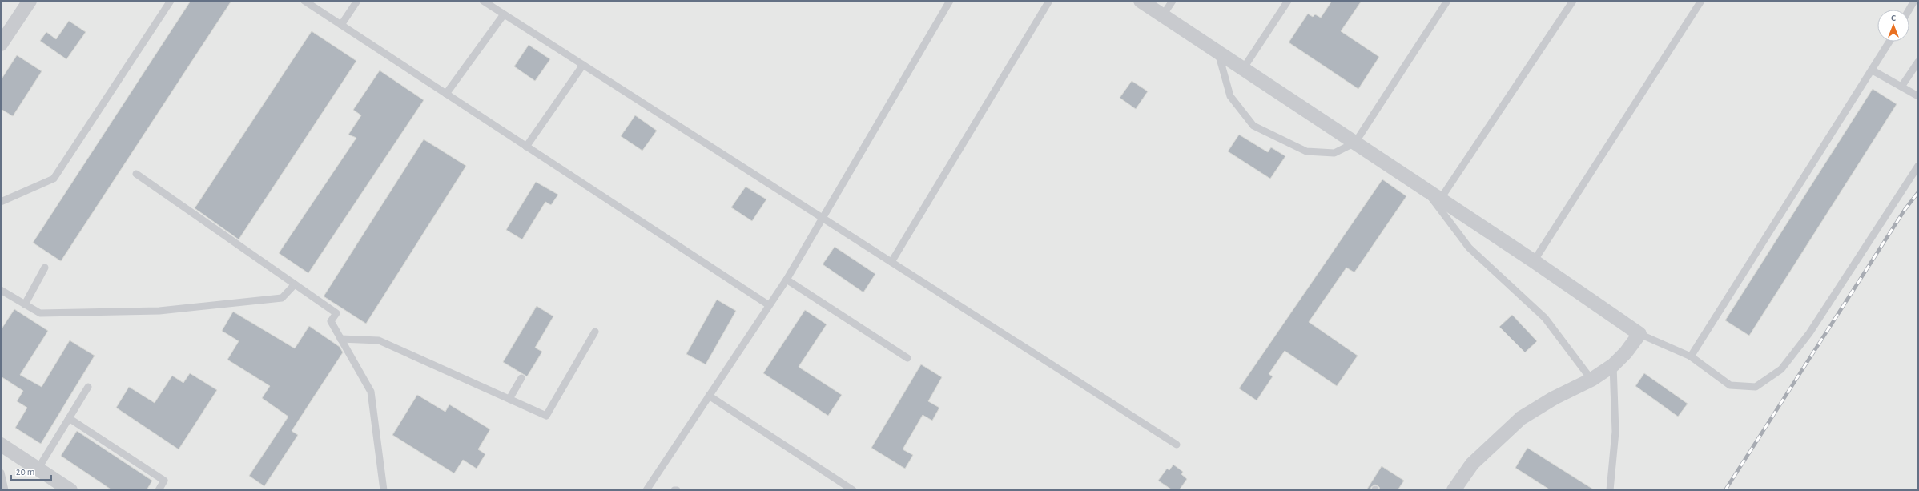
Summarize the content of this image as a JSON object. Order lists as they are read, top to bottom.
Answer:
{
  "scale_bar": "20 m",
  "north": "top"
}
